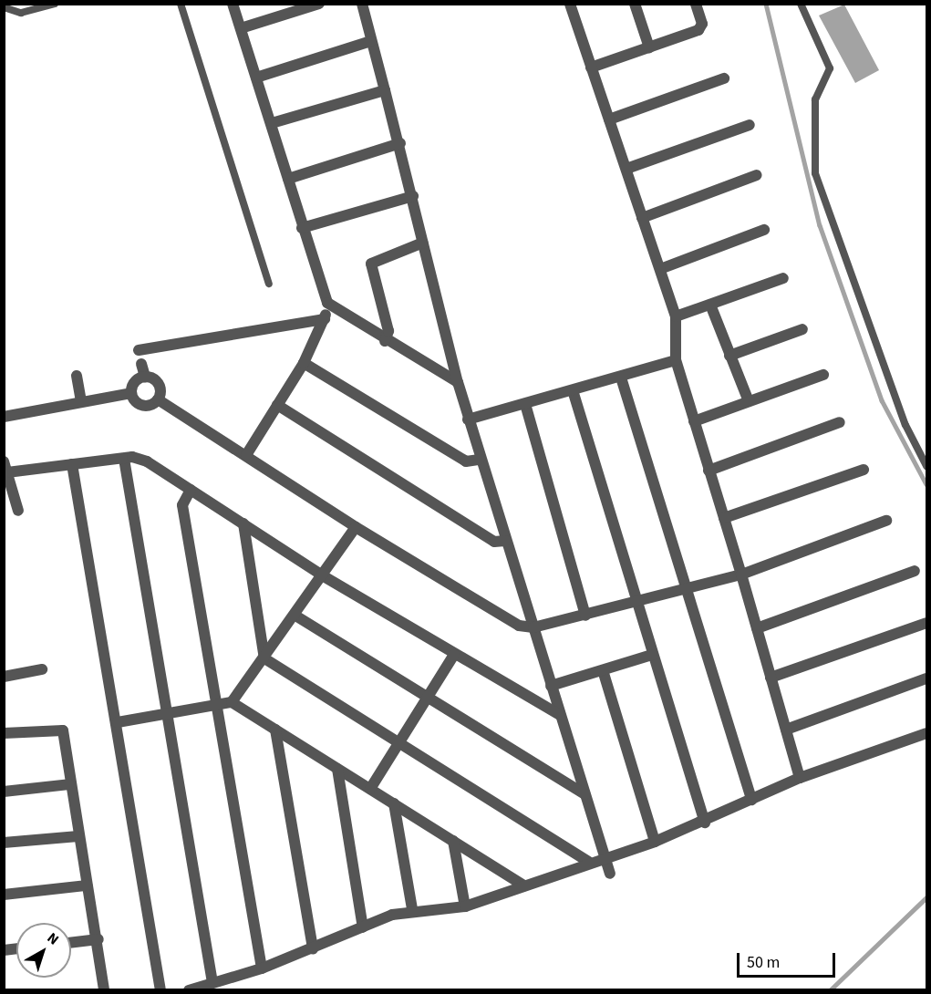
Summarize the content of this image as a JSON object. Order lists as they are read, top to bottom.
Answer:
{
  "scale_bar": "50 m",
  "north": "top right"
}
